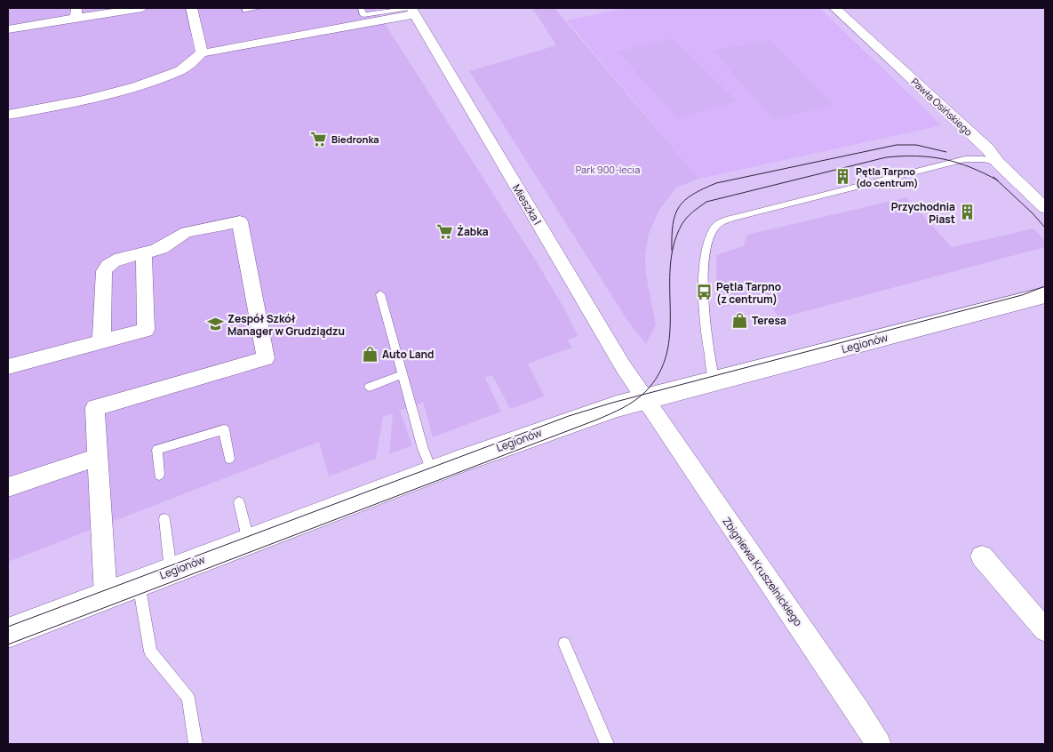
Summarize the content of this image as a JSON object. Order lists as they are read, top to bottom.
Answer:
{
  "streets": {
    "street": [
      "Pawła Osińskiego",
      "Mieszka I",
      "Legionów",
      "Zbigniewa Kruszelnickiego"
    ]
  },
  "crossings": [
    ["Mieszka I", "Legionów"],
    ["Mieszka I", "Zbigniewa Kruszelnickiego"],
    ["Legionów", "Zbigniewa Kruszelnickiego"]
  ],
  "parks": ["Park 900-lecia"],
  "places": {
    "supermarket": ["Biedronka", "Żabka"],
    "building": ["Pętla Tarpno (do centrum)", "Przychodnia Piast"],
    "bus stop": ["Pętla Tarpno (z centrum)"],
    "shop": ["Teresa", "Auto Land"],
    "school or university": ["Zespół Szkół Manager w Grudziądzu"]
  }
}
